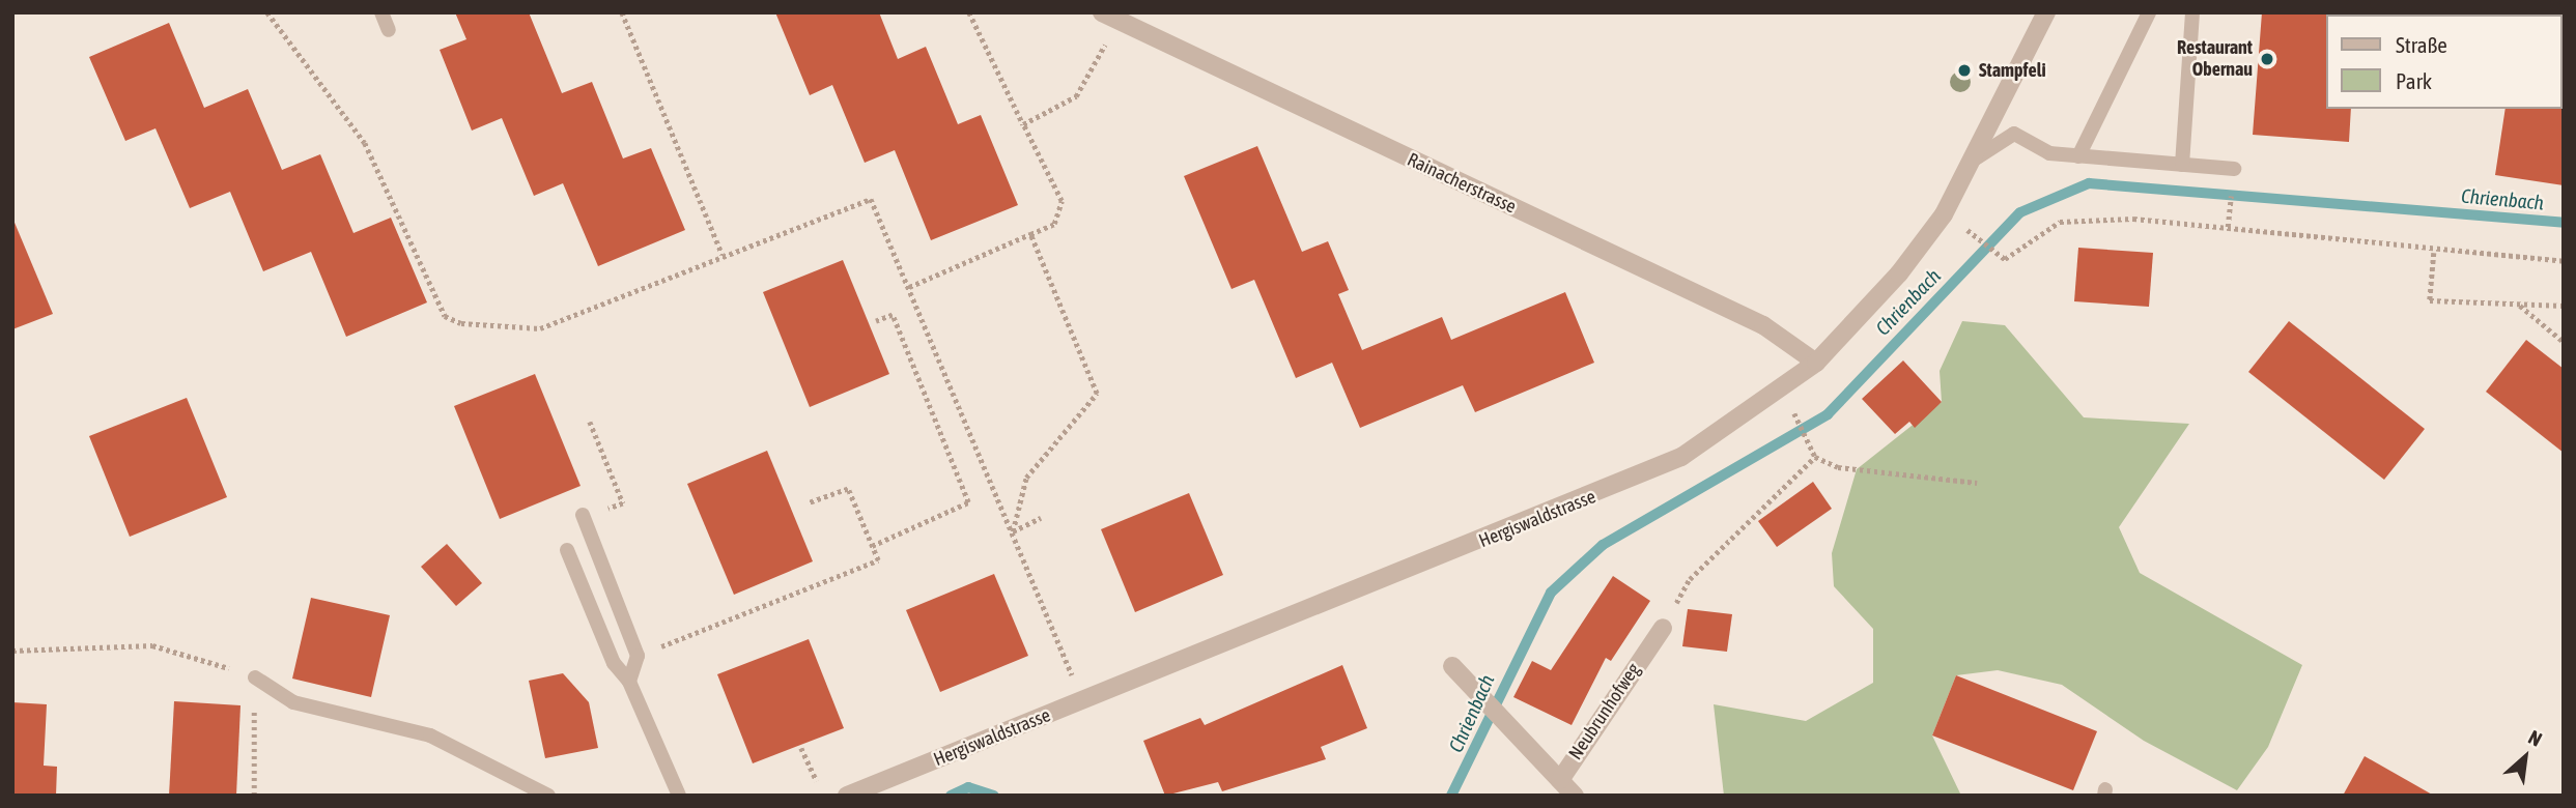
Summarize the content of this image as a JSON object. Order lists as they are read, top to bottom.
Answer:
{
  "streets": {
    "street": ["Rainacherstrasse", "Hergiswaldstrasse", "Neubrunhofweg"]
  },
  "crossings": [
    ["Rainacherstrasse", "Hergiswaldstrasse"]
  ],
  "water": ["Chrienbach"],
  "places": ["Restaurant Obernau", "Stampfeli"],
  "legend": ["Straße", "Park"],
  "north": "top right"
}
